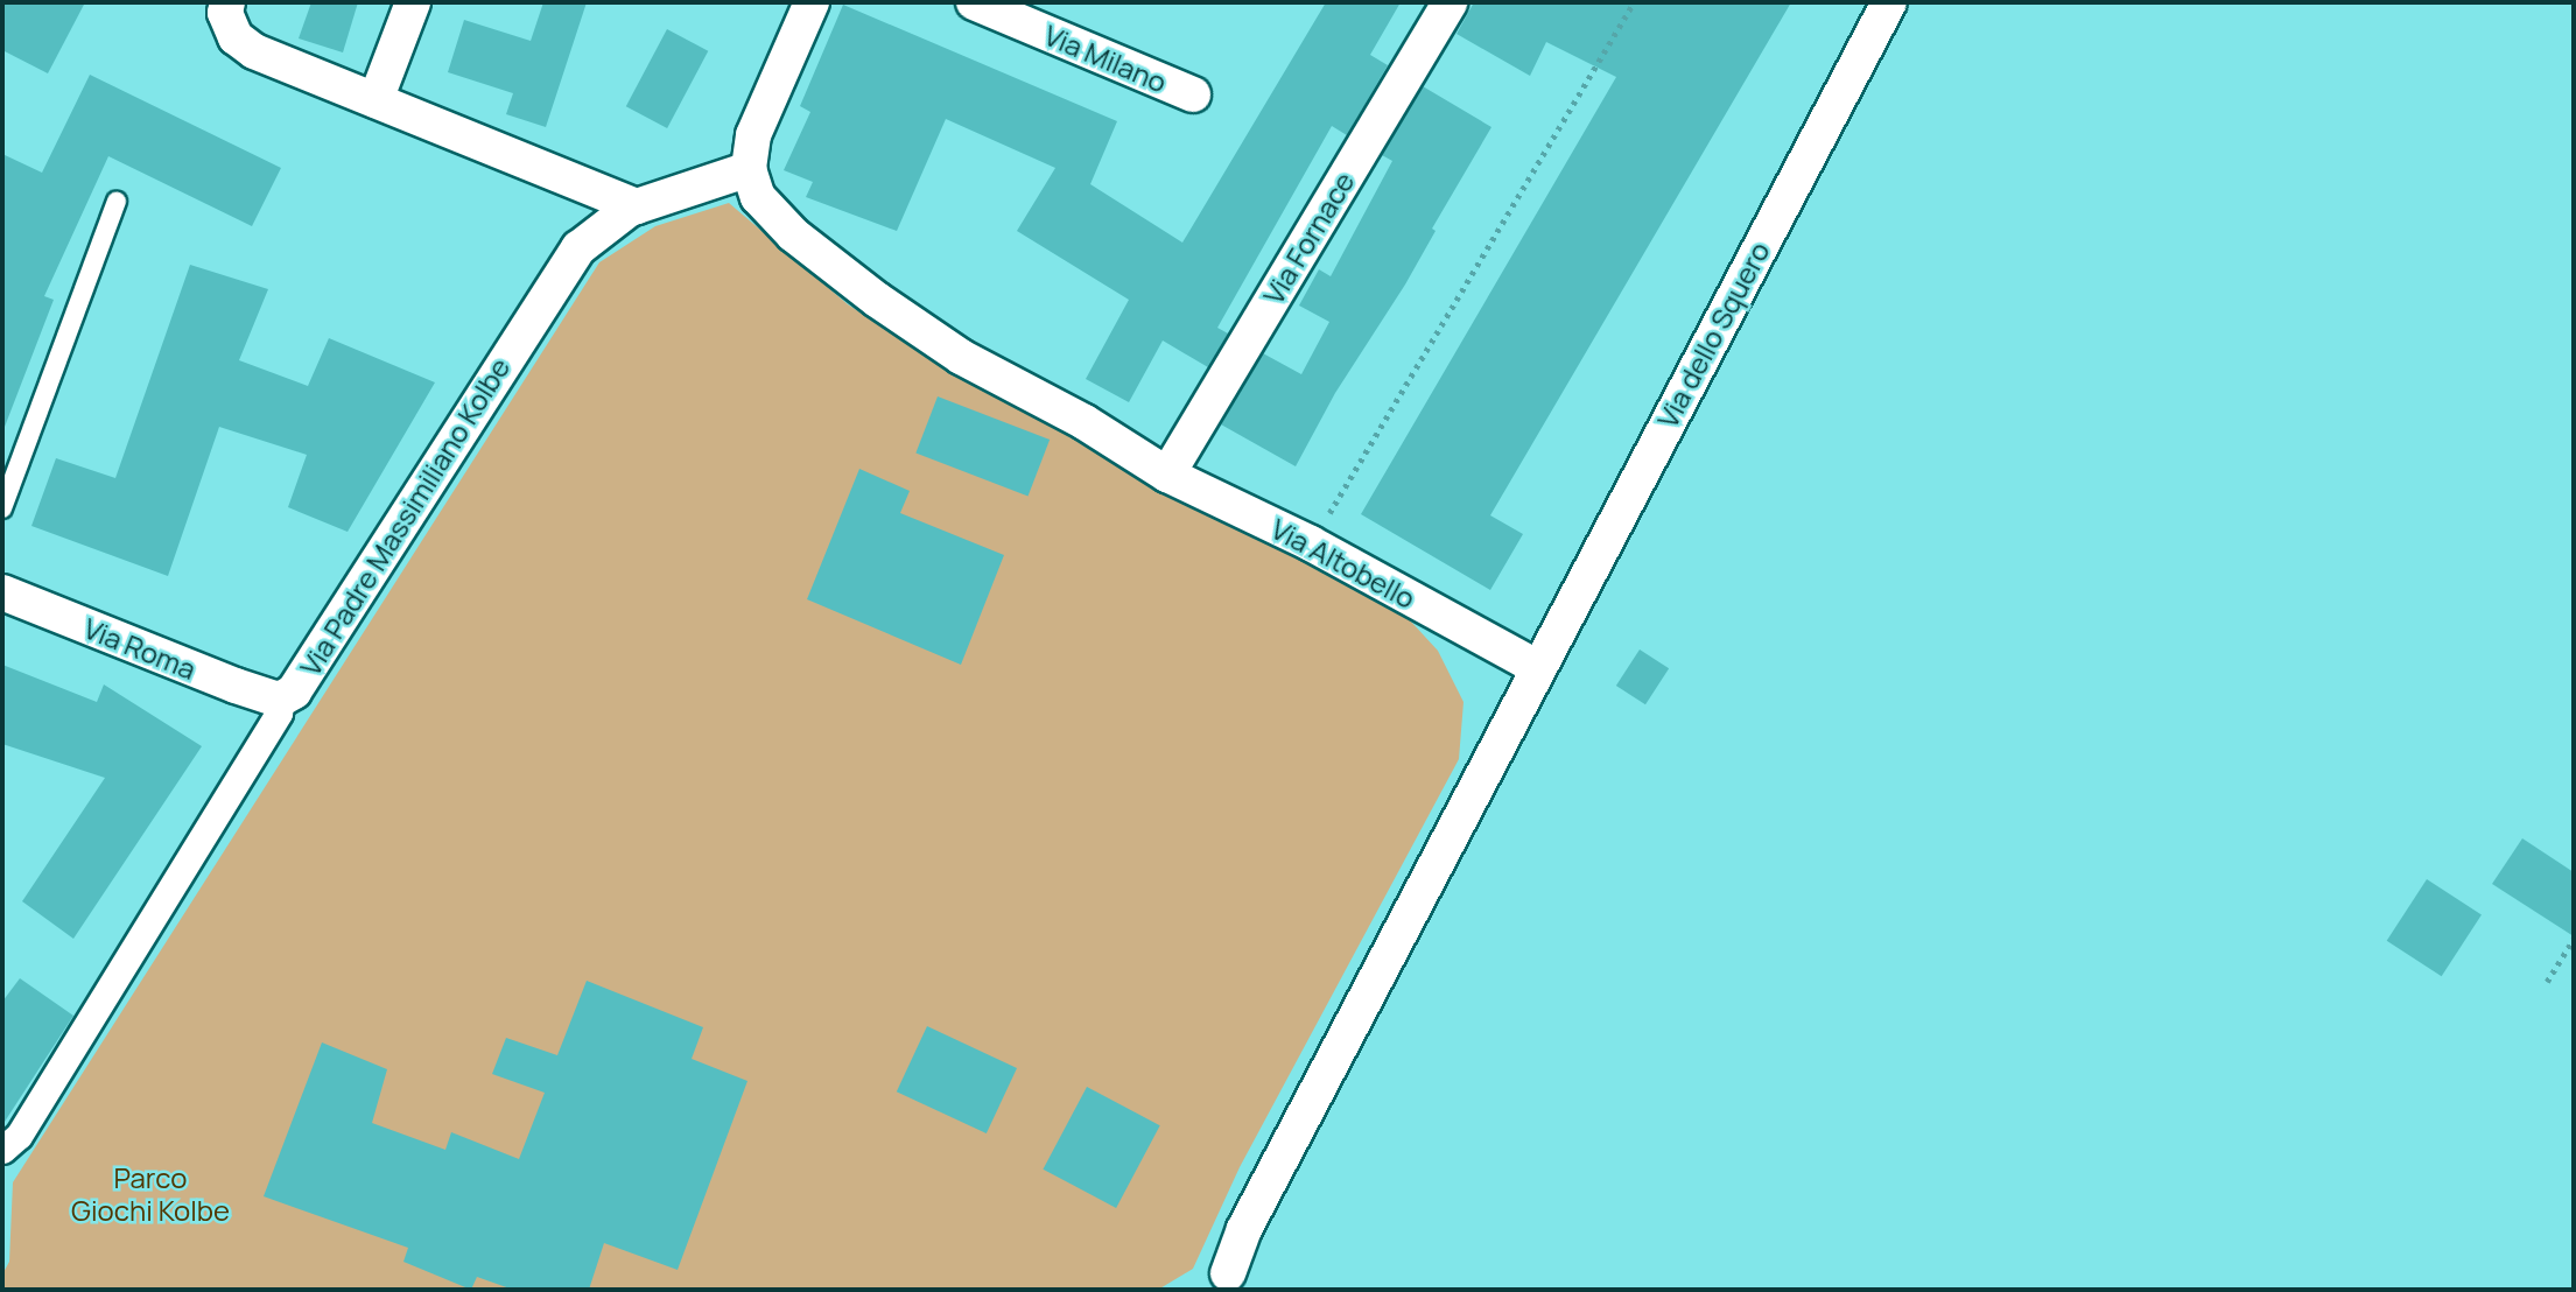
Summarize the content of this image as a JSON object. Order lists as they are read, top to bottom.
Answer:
{
  "streets": {
    "street": [
      "Via Milano",
      "Via Fornace",
      "Via dello Squero",
      "Via Padre Massimiliano Kolbe",
      "Via Altobello",
      "Via Roma"
    ]
  },
  "crossings": [
    ["Via Fornace", "Via Altobello"],
    ["Via dello Squero", "Via Altobello"],
    ["Via Padre Massimiliano Kolbe", "Via Altobello"],
    ["Via Padre Massimiliano Kolbe", "Via Roma"]
  ],
  "parks": ["Parco Giochi Kolbe"]
}
